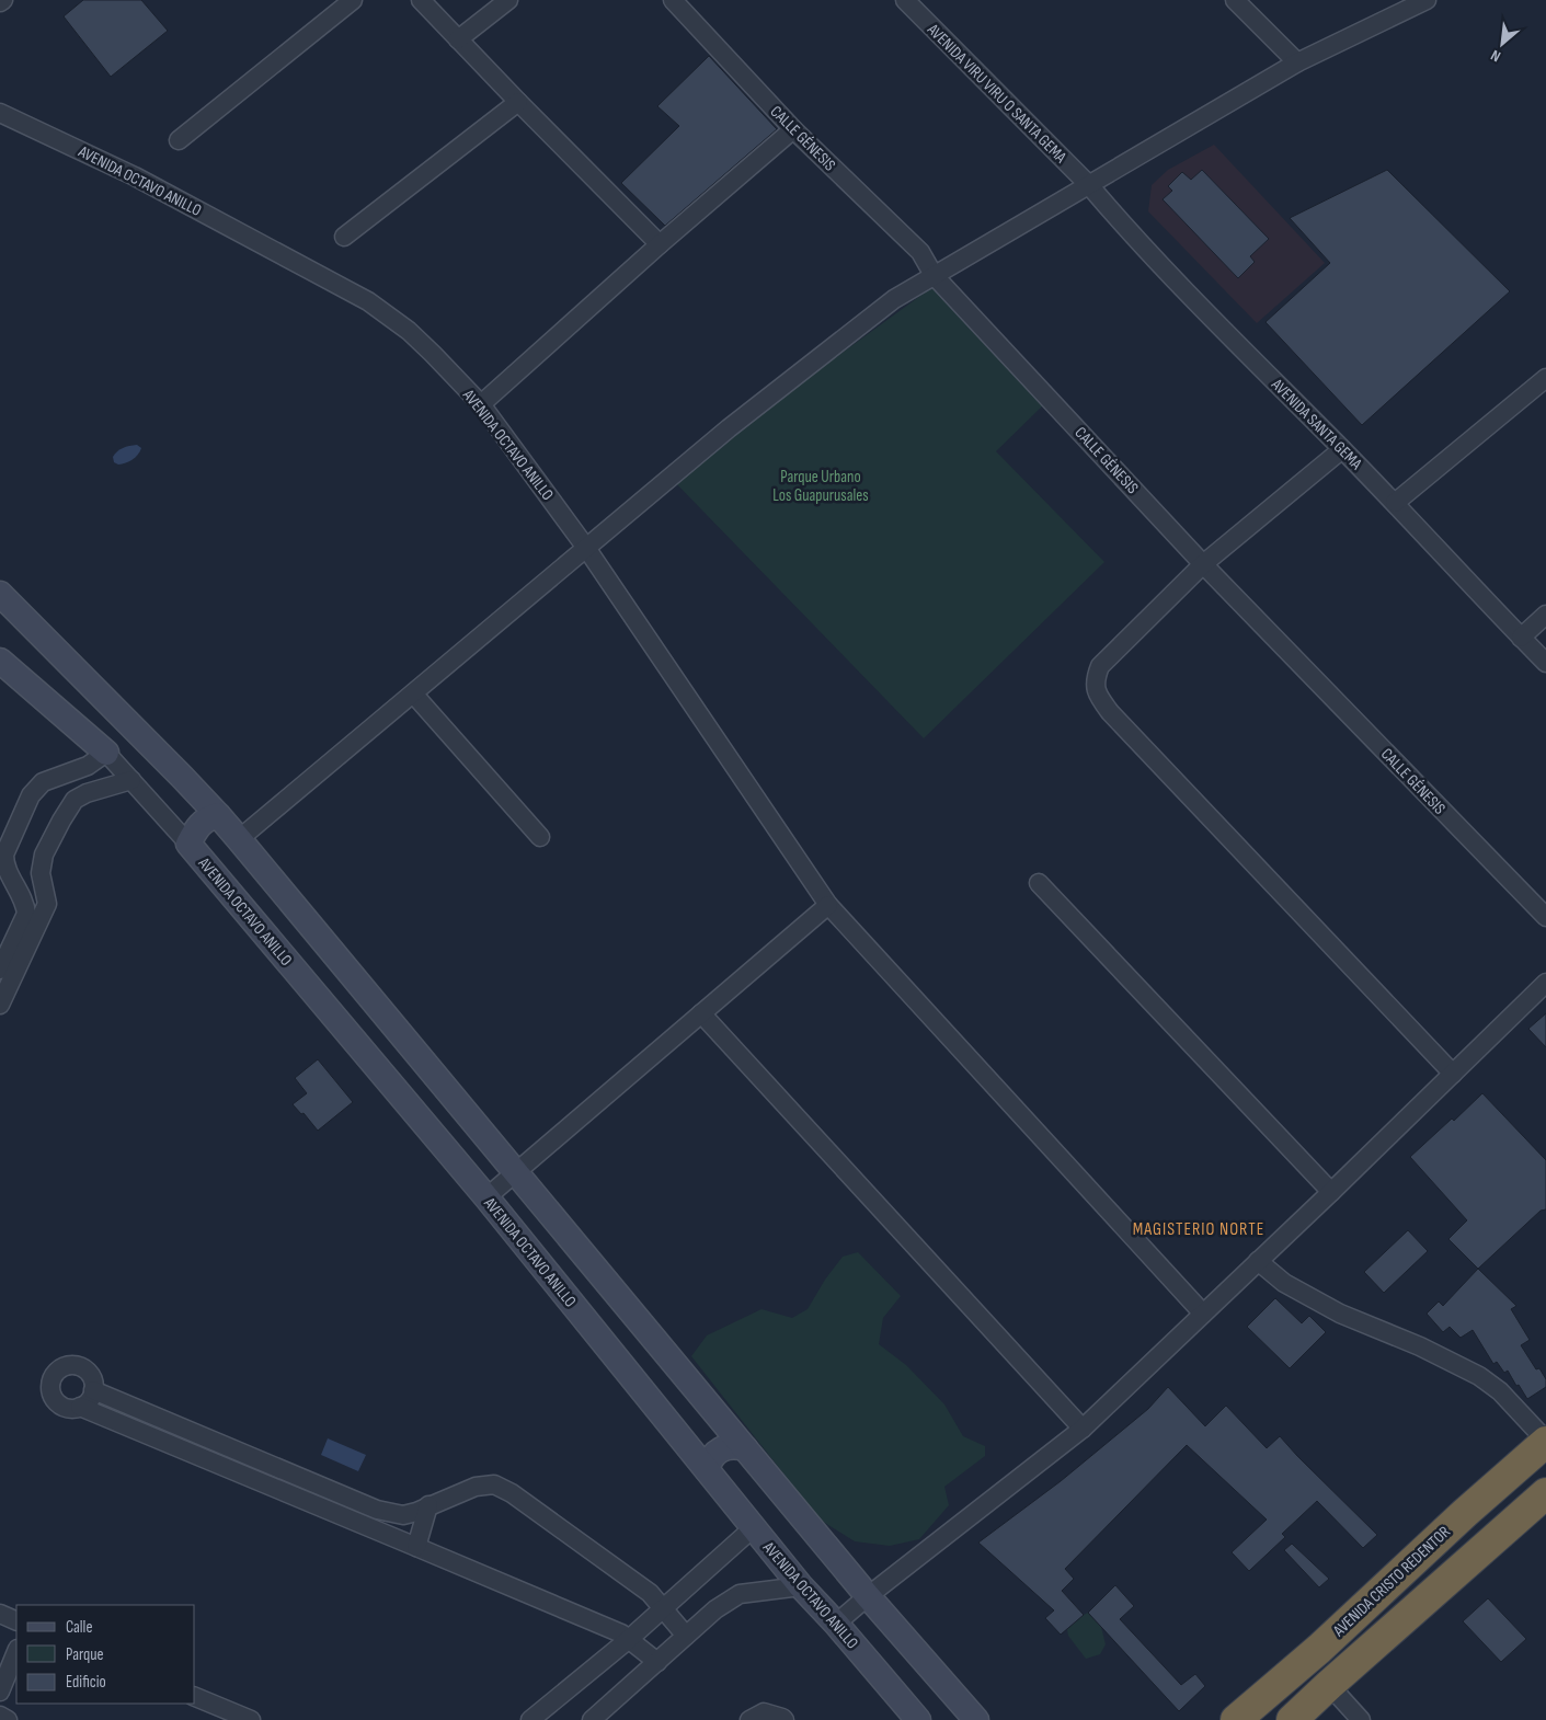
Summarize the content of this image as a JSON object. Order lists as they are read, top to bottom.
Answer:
{
  "streets": {
    "highway": ["AVENIDA CRISTO REDENTOR"],
    "street": [
      "AVENIDA VIRU VIRU O SANTA GEMA",
      "CALLE GÉNESIS",
      "AVENIDA OCTAVO ANILLO",
      "AVENIDA SANTA GEMA"
    ]
  },
  "crossings": [
    ["AVENIDA VIRU VIRU O SANTA GEMA", "AVENIDA SANTA GEMA"]
  ],
  "districts": ["MAGISTERIO NORTE"],
  "parks": ["Parque Urbano Los Guapurusales"],
  "legend": ["Calle", "Parque", "Edificio"],
  "north": "bottom left"
}
